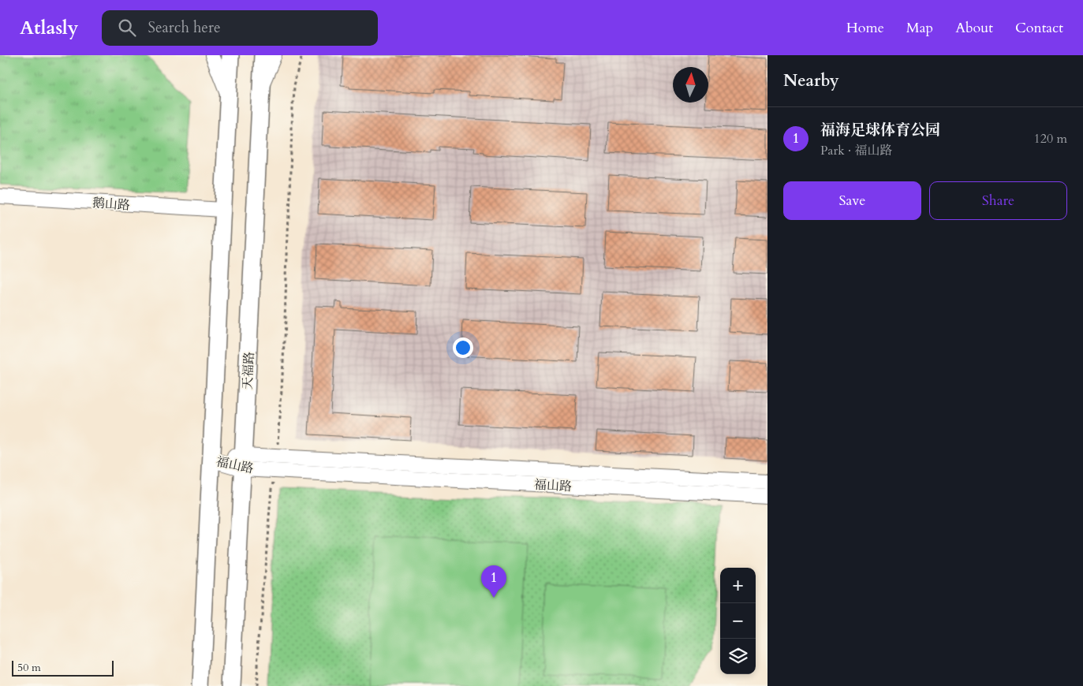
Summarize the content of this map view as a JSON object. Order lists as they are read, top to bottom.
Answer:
{
  "streets": {
    "main road": ["天福路"],
    "street": ["鹅山路", "福山路"]
  },
  "crossings": [
    ["天福路", "福山路"]
  ],
  "scale_bar": "50 m",
  "north": "top",
  "page": {
    "header": "Atlasly",
    "search": "Search here",
    "nav": [
      "Home",
      "Map",
      "About",
      "Contact"
    ],
    "heading": "Nearby",
    "list": [
      {
        "mark": "1",
        "name": "福海足球体育公园",
        "note": "Park · 福山路",
        "value": "120 m"
      }
    ],
    "buttons": ["Save", "Share"],
    "pins": "1",
    "map_buttons": ["+", "−"],
    "scale": "50 m"
  }
}
